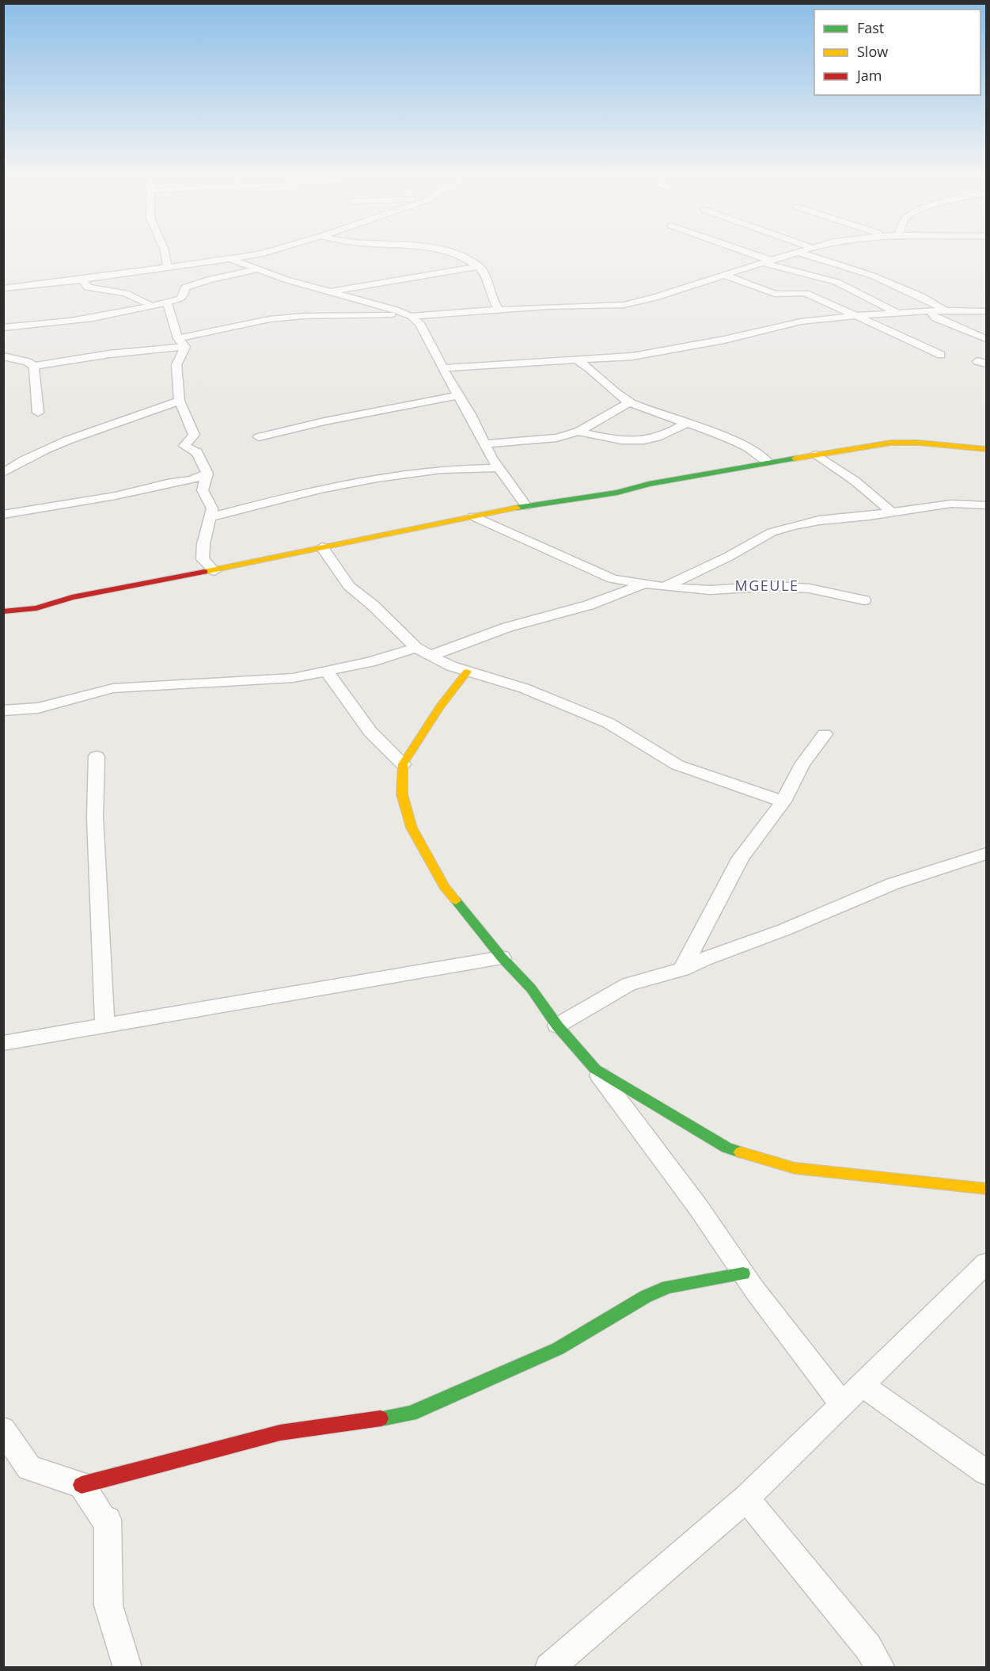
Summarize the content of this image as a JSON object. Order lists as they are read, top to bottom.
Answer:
{
  "districts": ["MGEULE"],
  "legend": ["Fast", "Slow", "Jam"]
}
